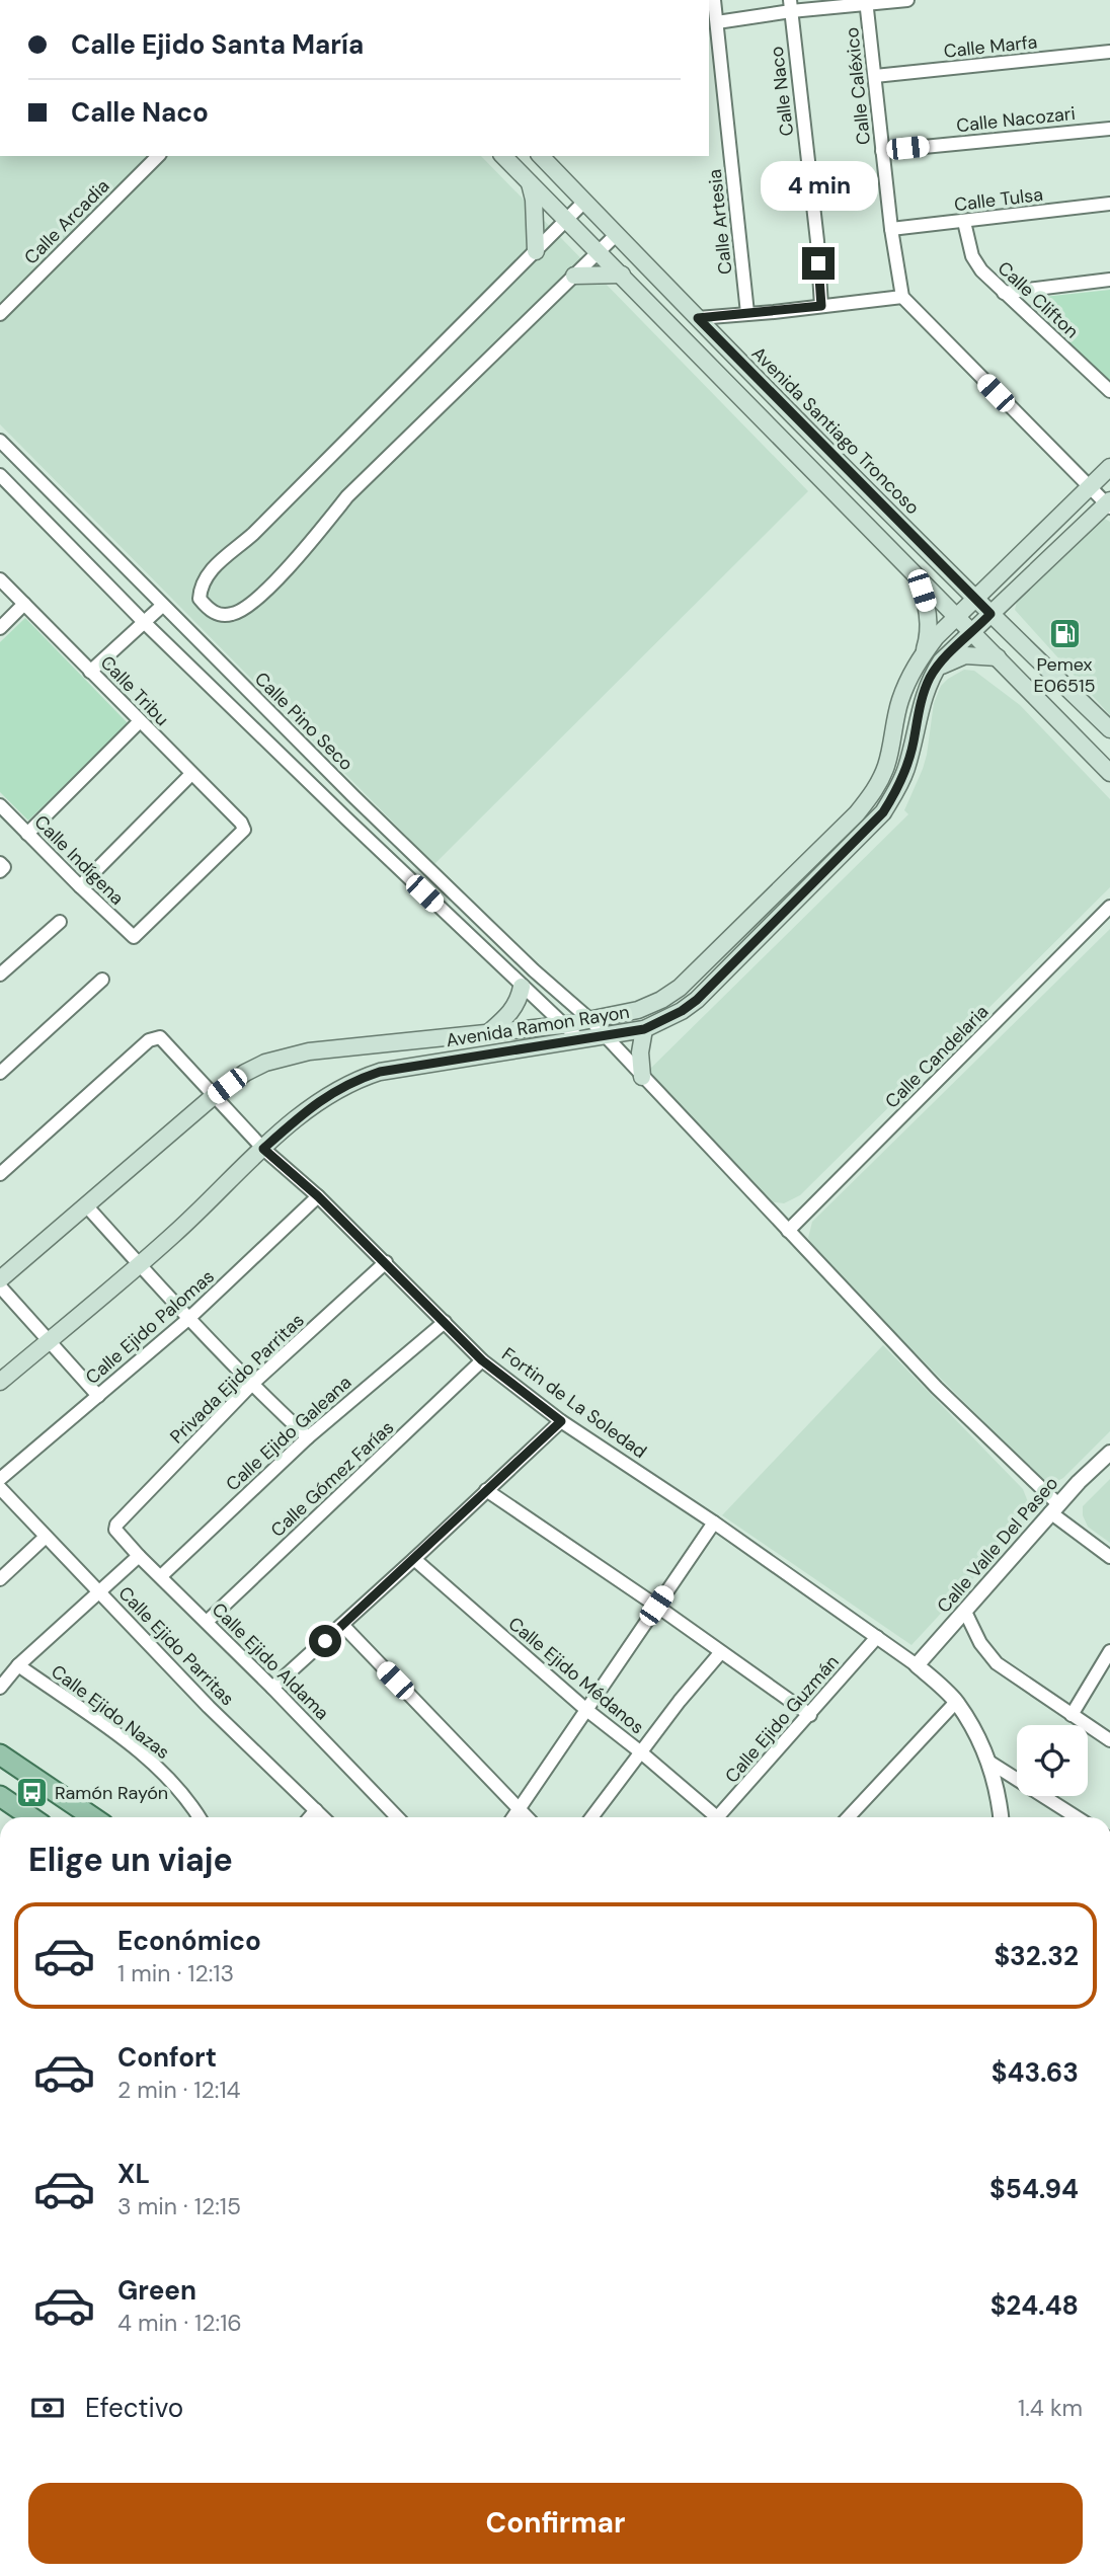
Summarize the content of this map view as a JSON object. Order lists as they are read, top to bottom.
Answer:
{
  "streets": {
    "main road": ["Avenida Santiago Troncoso", "Avenida Ramon Rayon"],
    "street": [
      "Calle Marfa",
      "Calle Caléxico",
      "Calle Naco",
      "Calle Nacozari",
      "Calle Tulsa",
      "Calle Arcadia",
      "Calle Artesia",
      "Calle Clifton",
      "Calle Tribu",
      "Calle Pino Seco",
      "Calle Indígena",
      "Calle Candelaria",
      "Calle Ejido Palomas",
      "Privada Ejido Parritas",
      "Fortin de La Soledad",
      "Calle Ejido Galeana",
      "Calle Gómez Farías",
      "Calle Valle Del Paseo",
      "Calle Ejido Parritas",
      "Calle Ejido Aldama",
      "Calle Ejido Médanos",
      "Calle Ejido Nazas",
      "Calle Ejido Guzmán"
    ]
  },
  "crossings": [
    ["Calle Marfa", "Calle Caléxico"],
    ["Calle Caléxico", "Calle Nacozari"],
    ["Calle Caléxico", "Calle Tulsa"],
    ["Calle Tulsa", "Calle Clifton"],
    ["Avenida Santiago Troncoso", "Avenida Ramon Rayon"],
    ["Calle Tribu", "Calle Indígena"],
    ["Calle Pino Seco", "Avenida Ramon Rayon"],
    ["Calle Pino Seco", "Calle Candelaria"],
    ["Calle Pino Seco", "Calle Valle Del Paseo"],
    ["Avenida Ramon Rayon", "Fortin de La Soledad"],
    ["Calle Ejido Palomas", "Fortin de La Soledad"],
    ["Privada Ejido Parritas", "Fortin de La Soledad"],
    ["Privada Ejido Parritas", "Calle Ejido Aldama"],
    ["Fortin de La Soledad", "Calle Ejido Galeana"],
    ["Fortin de La Soledad", "Calle Gómez Farías"],
    ["Fortin de La Soledad", "Calle Valle Del Paseo"],
    ["Fortin de La Soledad", "Calle Ejido Guzmán"],
    ["Calle Ejido Galeana", "Calle Ejido Aldama"],
    ["Calle Gómez Farías", "Calle Ejido Aldama"]
  ],
  "places": {
    "fuel station": ["Pemex E06515"],
    "bus stop": ["Ramón Rayón"]
  },
  "page": {
    "banner": ["Calle Ejido Santa María", "Calle Naco"],
    "bubble": "4 min",
    "heading": "Elige un viaje",
    "list": [
      {
        "name": "Económico",
        "note": "1 min · 12:13",
        "value": "$32.32"
      },
      {
        "name": "Confort",
        "note": "2 min · 12:14",
        "value": "$43.63"
      },
      {
        "name": "XL",
        "note": "3 min · 12:15",
        "value": "$54.94"
      },
      {
        "name": "Green",
        "note": "4 min · 12:16",
        "value": "$24.48"
      }
    ],
    "pay": ["Efectivo", "1.4 km"],
    "buttons": "Confirmar"
  }
}
